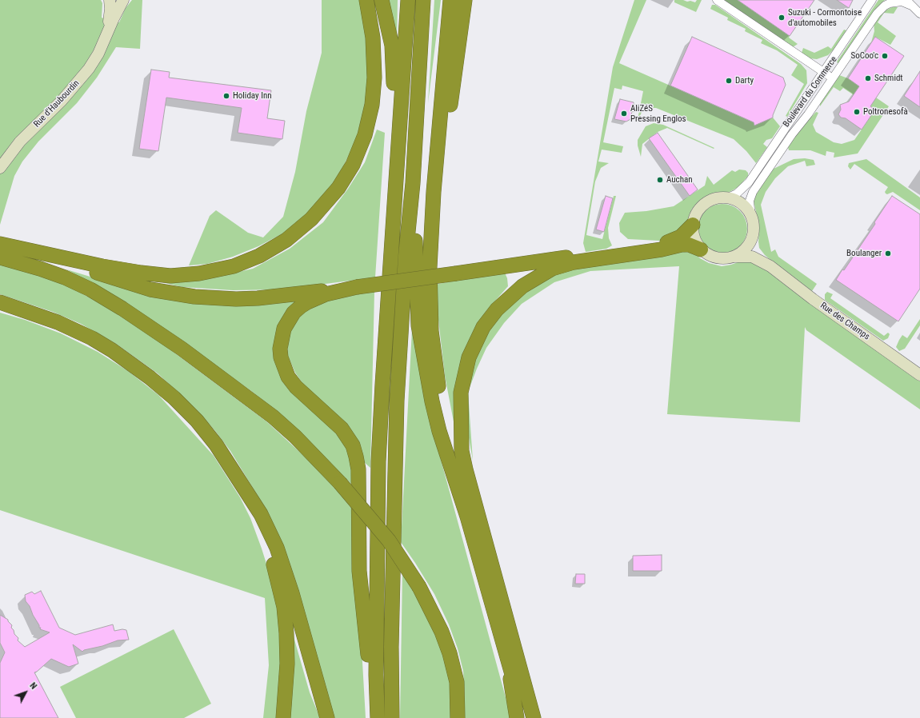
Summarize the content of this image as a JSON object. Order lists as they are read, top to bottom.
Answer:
{
  "streets": {
    "street": ["Boulevard du Commerce", "Rue d'Haubourdin", "Rue des Champs"]
  },
  "crossings": [
    ["Boulevard du Commerce", "Rue des Champs"]
  ],
  "places": [
    "Suzuki - Cormontoise d'automobiles",
    "SoCoo'c",
    "Schmidt",
    "Darty",
    "Holiday Inn",
    "Poltronesofà",
    "AliZéS Pressing Englos",
    "Auchan",
    "Boulanger"
  ],
  "north": "top right"
}
